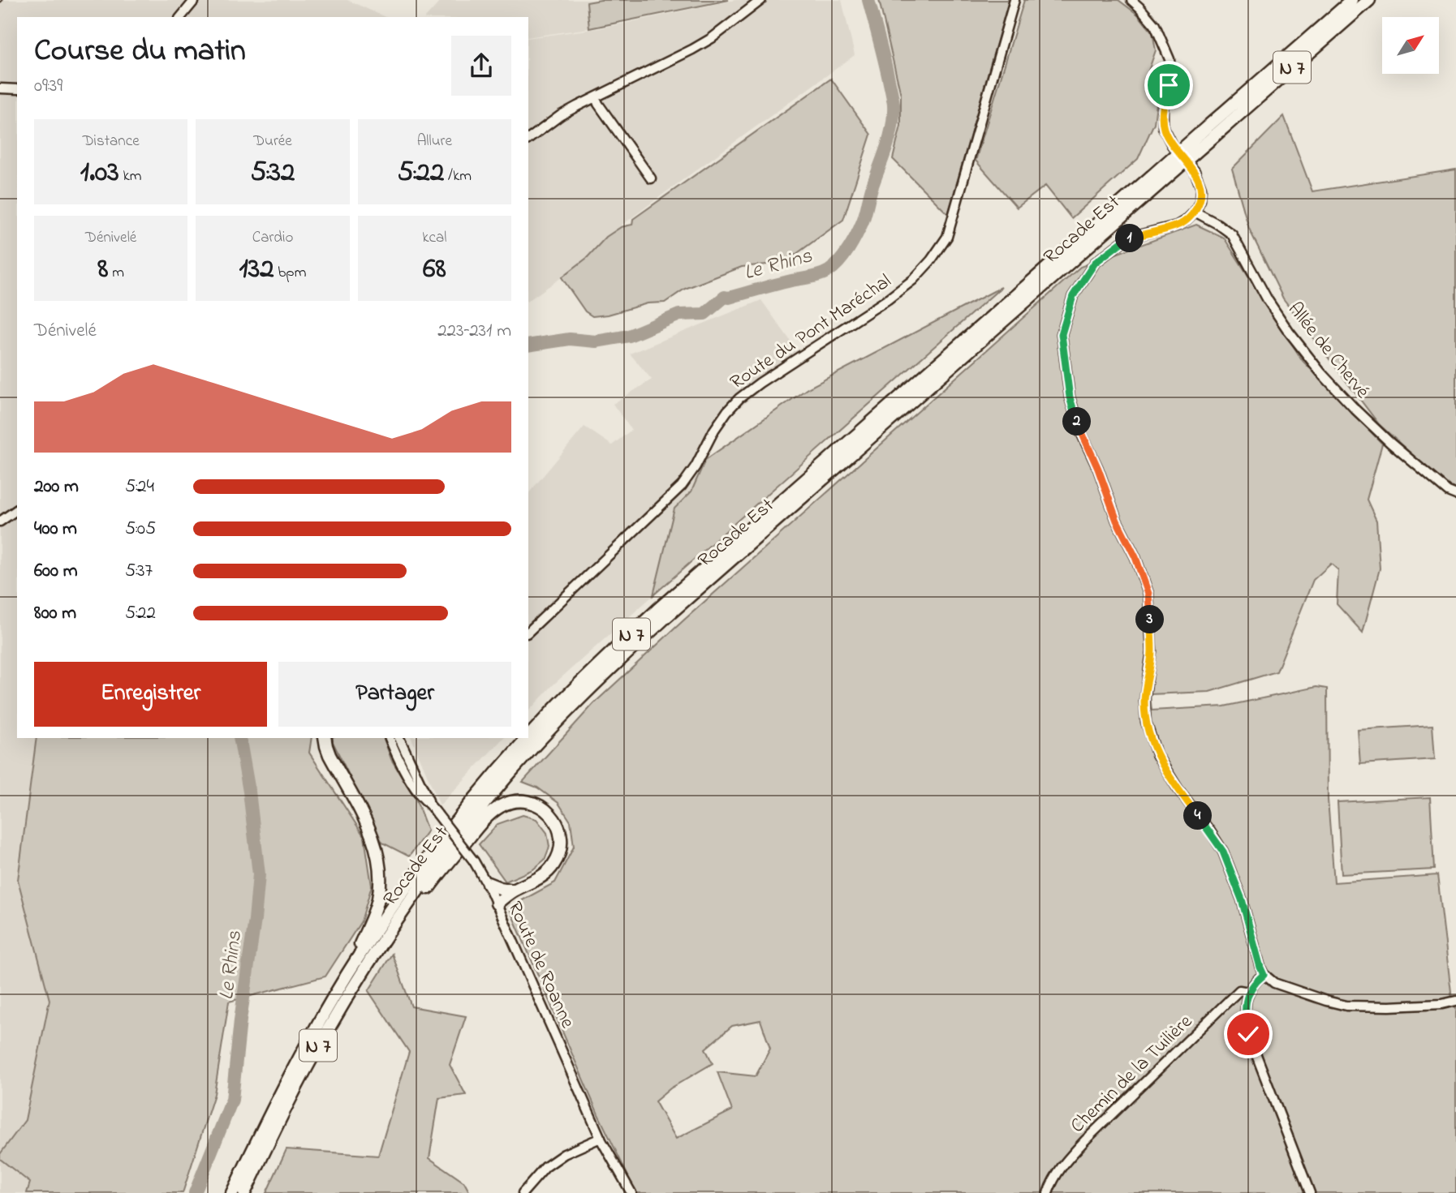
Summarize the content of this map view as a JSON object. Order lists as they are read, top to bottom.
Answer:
{
  "streets": {
    "highway": ["N 7", "Rocade Est"],
    "street": [
      "Route du Pont Maréchal",
      "Allée de Chervé",
      "Route de Roanne",
      "Chemin de la Tuilière"
    ]
  },
  "water": ["Le Rhins"],
  "north": "top right",
  "page": {
    "heading": ["Course du matin", "09:39"],
    "stats": [
      ["Distance", "1.03 km"],
      ["Durée", "5:32"],
      ["Allure", "5:22 /km"],
      ["Dénivelé", "8 m"],
      ["Cardio", "132 bpm"],
      ["kcal", "68"]
    ],
    "pins": [
      "1",
      "2",
      "3",
      "4"
    ],
    "chart": ["Dénivelé", "223–231 m"],
    "list": [
      {
        "name": "200 m",
        "note": "5:24"
      },
      {
        "name": "400 m",
        "note": "5:05"
      },
      {
        "name": "600 m",
        "note": "5:37"
      },
      {
        "name": "800 m",
        "note": "5:22"
      }
    ],
    "buttons": ["Enregistrer", "Partager"]
  }
}
